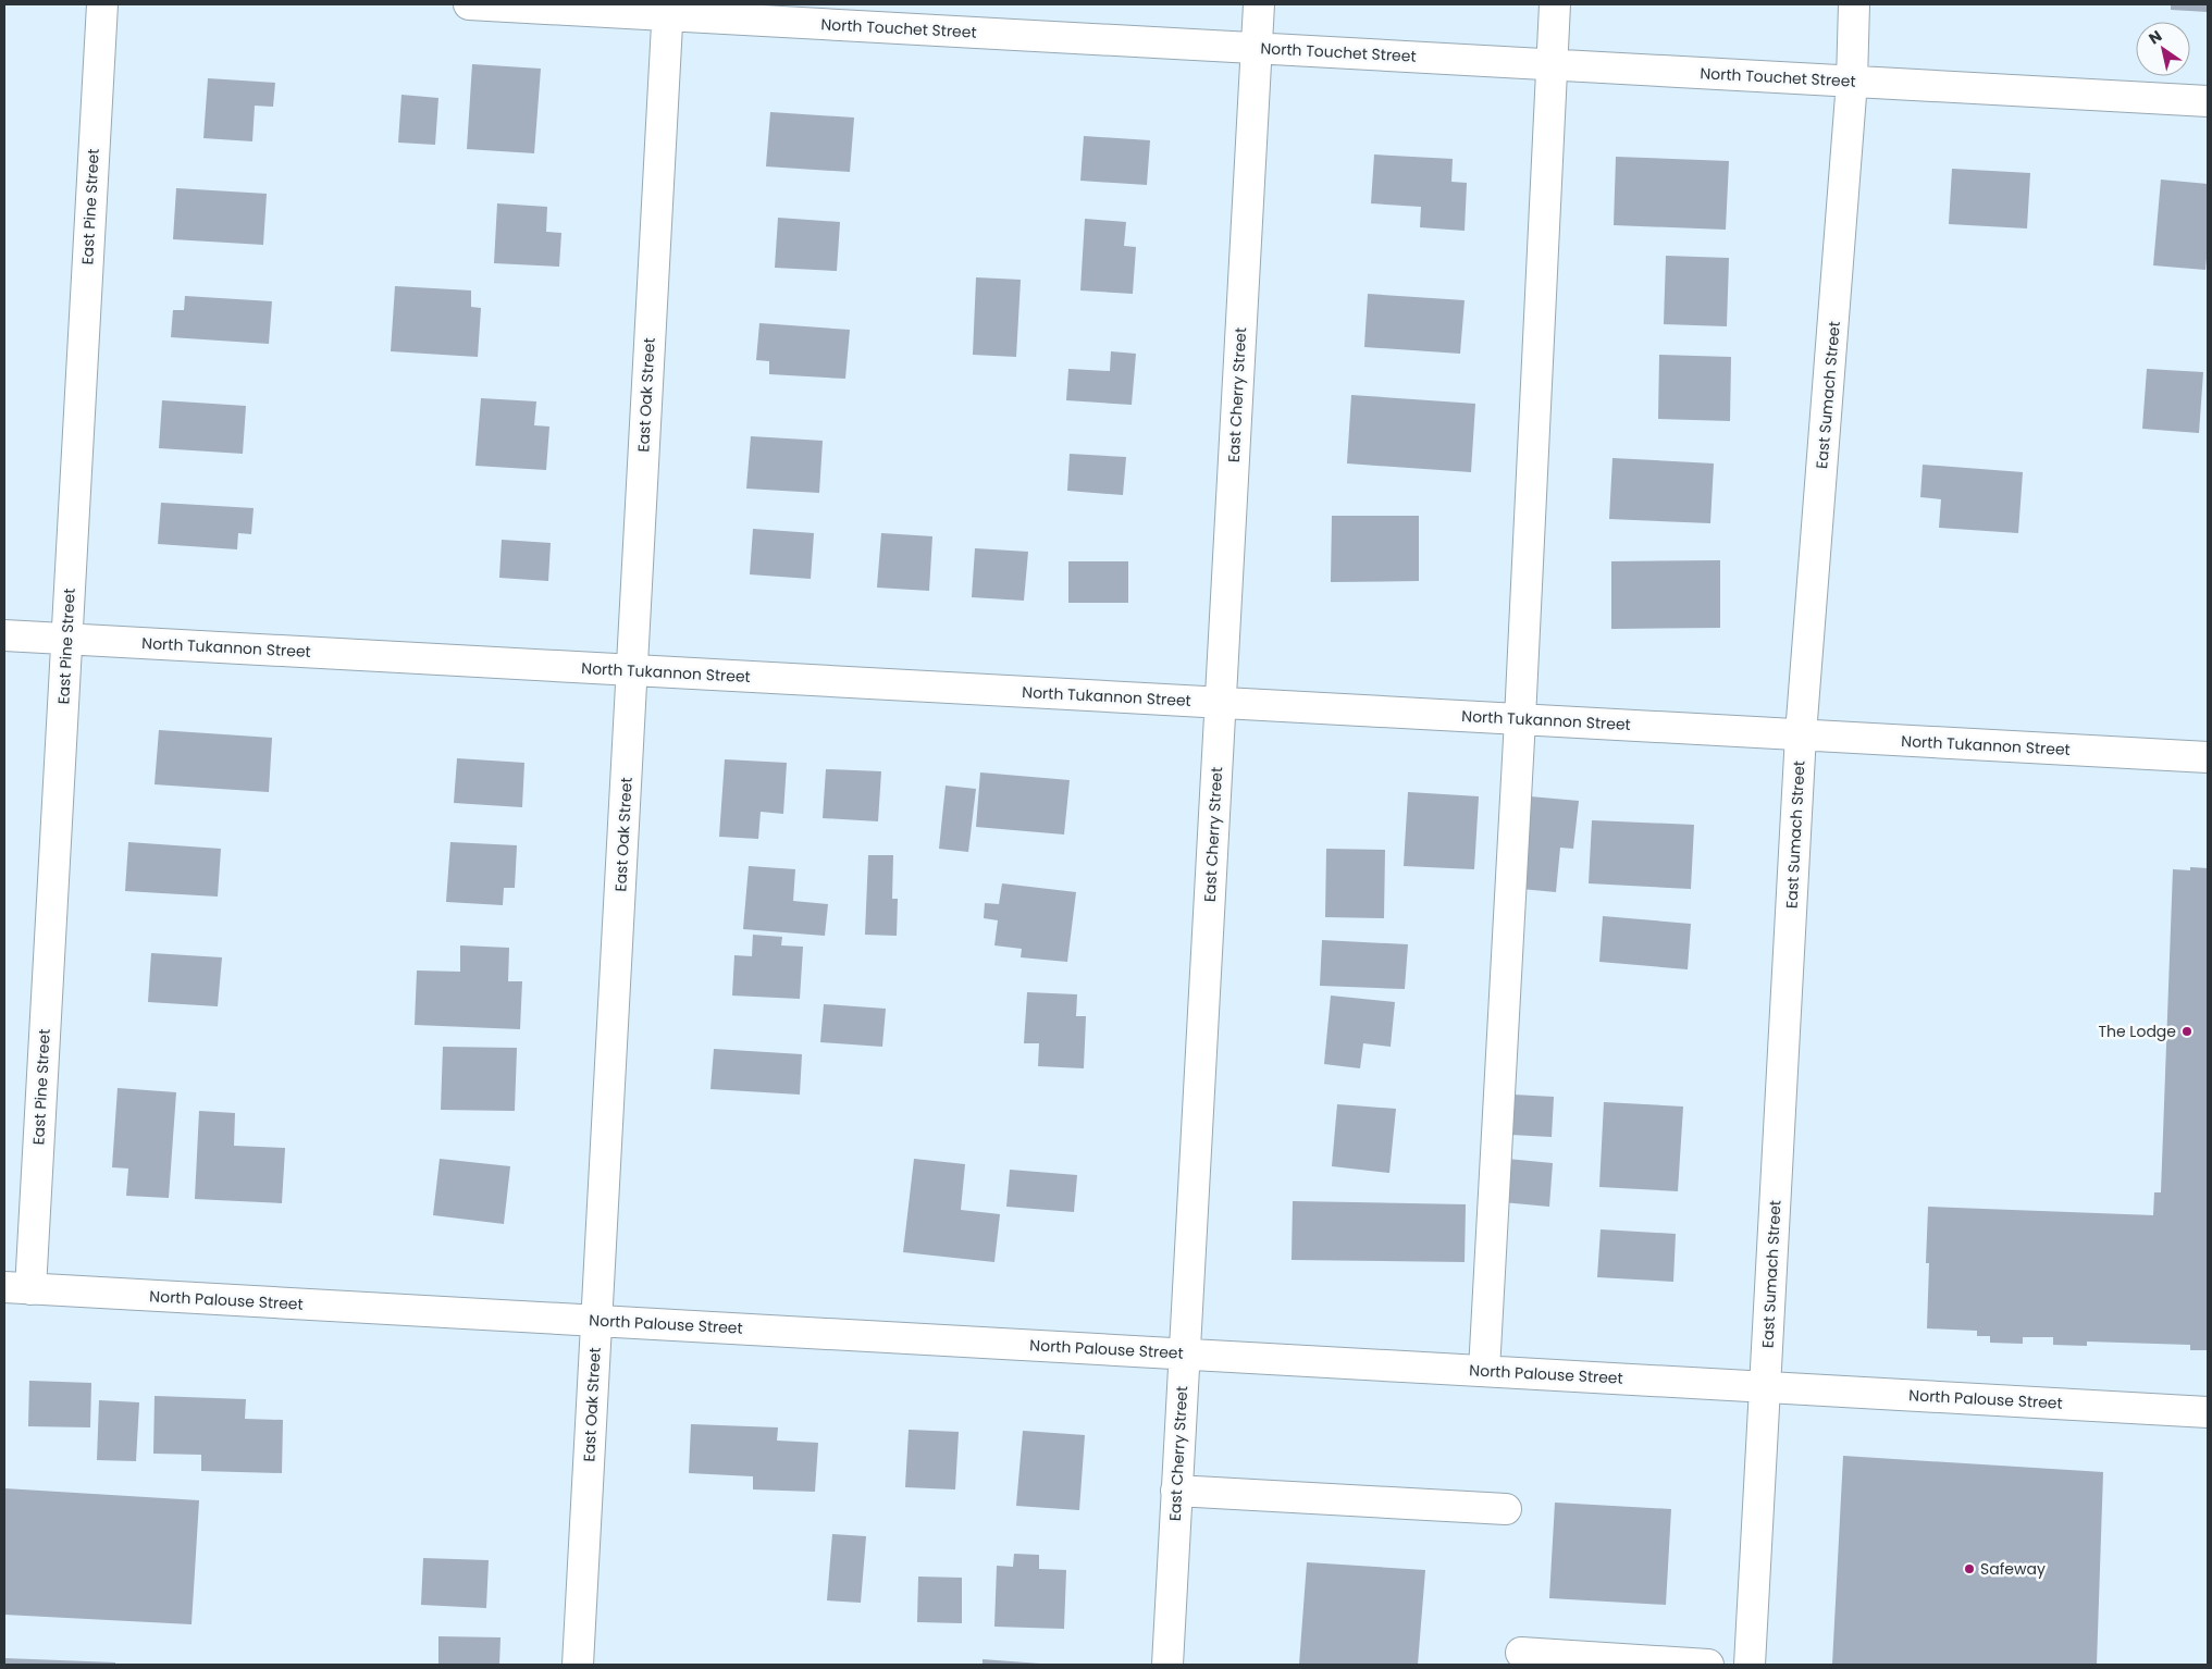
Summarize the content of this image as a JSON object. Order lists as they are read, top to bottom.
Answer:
{
  "streets": {
    "street": [
      "North Touchet Street",
      "East Pine Street",
      "East Oak Street",
      "East Cherry Street",
      "East Sumach Street",
      "North Tukannon Street",
      "North Palouse Street"
    ]
  },
  "crossings": [
    ["North Touchet Street", "East Oak Street"],
    ["North Touchet Street", "East Cherry Street"],
    ["North Touchet Street", "East Sumach Street"],
    ["East Pine Street", "North Tukannon Street"],
    ["East Pine Street", "North Palouse Street"],
    ["East Oak Street", "North Tukannon Street"],
    ["East Oak Street", "North Palouse Street"],
    ["East Cherry Street", "North Tukannon Street"],
    ["East Cherry Street", "North Palouse Street"],
    ["East Sumach Street", "North Tukannon Street"],
    ["East Sumach Street", "North Palouse Street"]
  ],
  "places": ["The Lodge", "Safeway"],
  "north": "top left"
}
